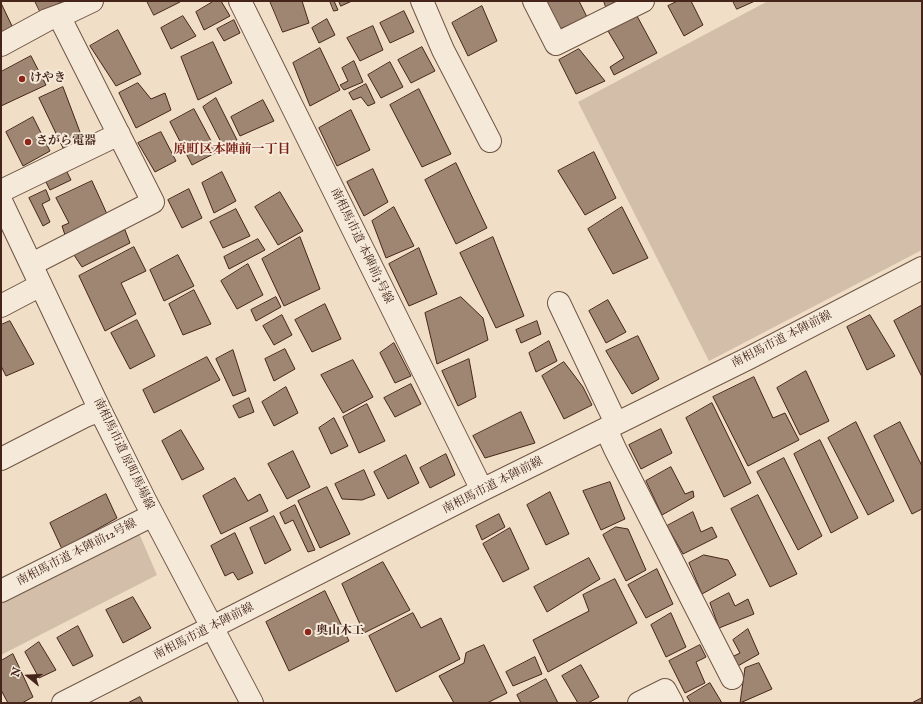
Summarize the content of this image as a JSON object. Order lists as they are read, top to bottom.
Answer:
{
  "streets": {
    "street": [
      "南相馬市道 本陣前3号線",
      "南相馬市道 本陣前線",
      "南相馬市道 原町馬場線",
      "南相馬市道 本陣前12号線"
    ]
  },
  "crossings": [
    ["南相馬市道 本陣前3号線", "南相馬市道 本陣前線"],
    ["南相馬市道 本陣前線", "南相馬市道 原町馬場線"],
    ["南相馬市道 原町馬場線", "南相馬市道 本陣前12号線"]
  ],
  "districts": ["原町区本陣前一丁目"],
  "places": ["けやき", "さがら電器", "奥山木工"],
  "north": "left"
}
